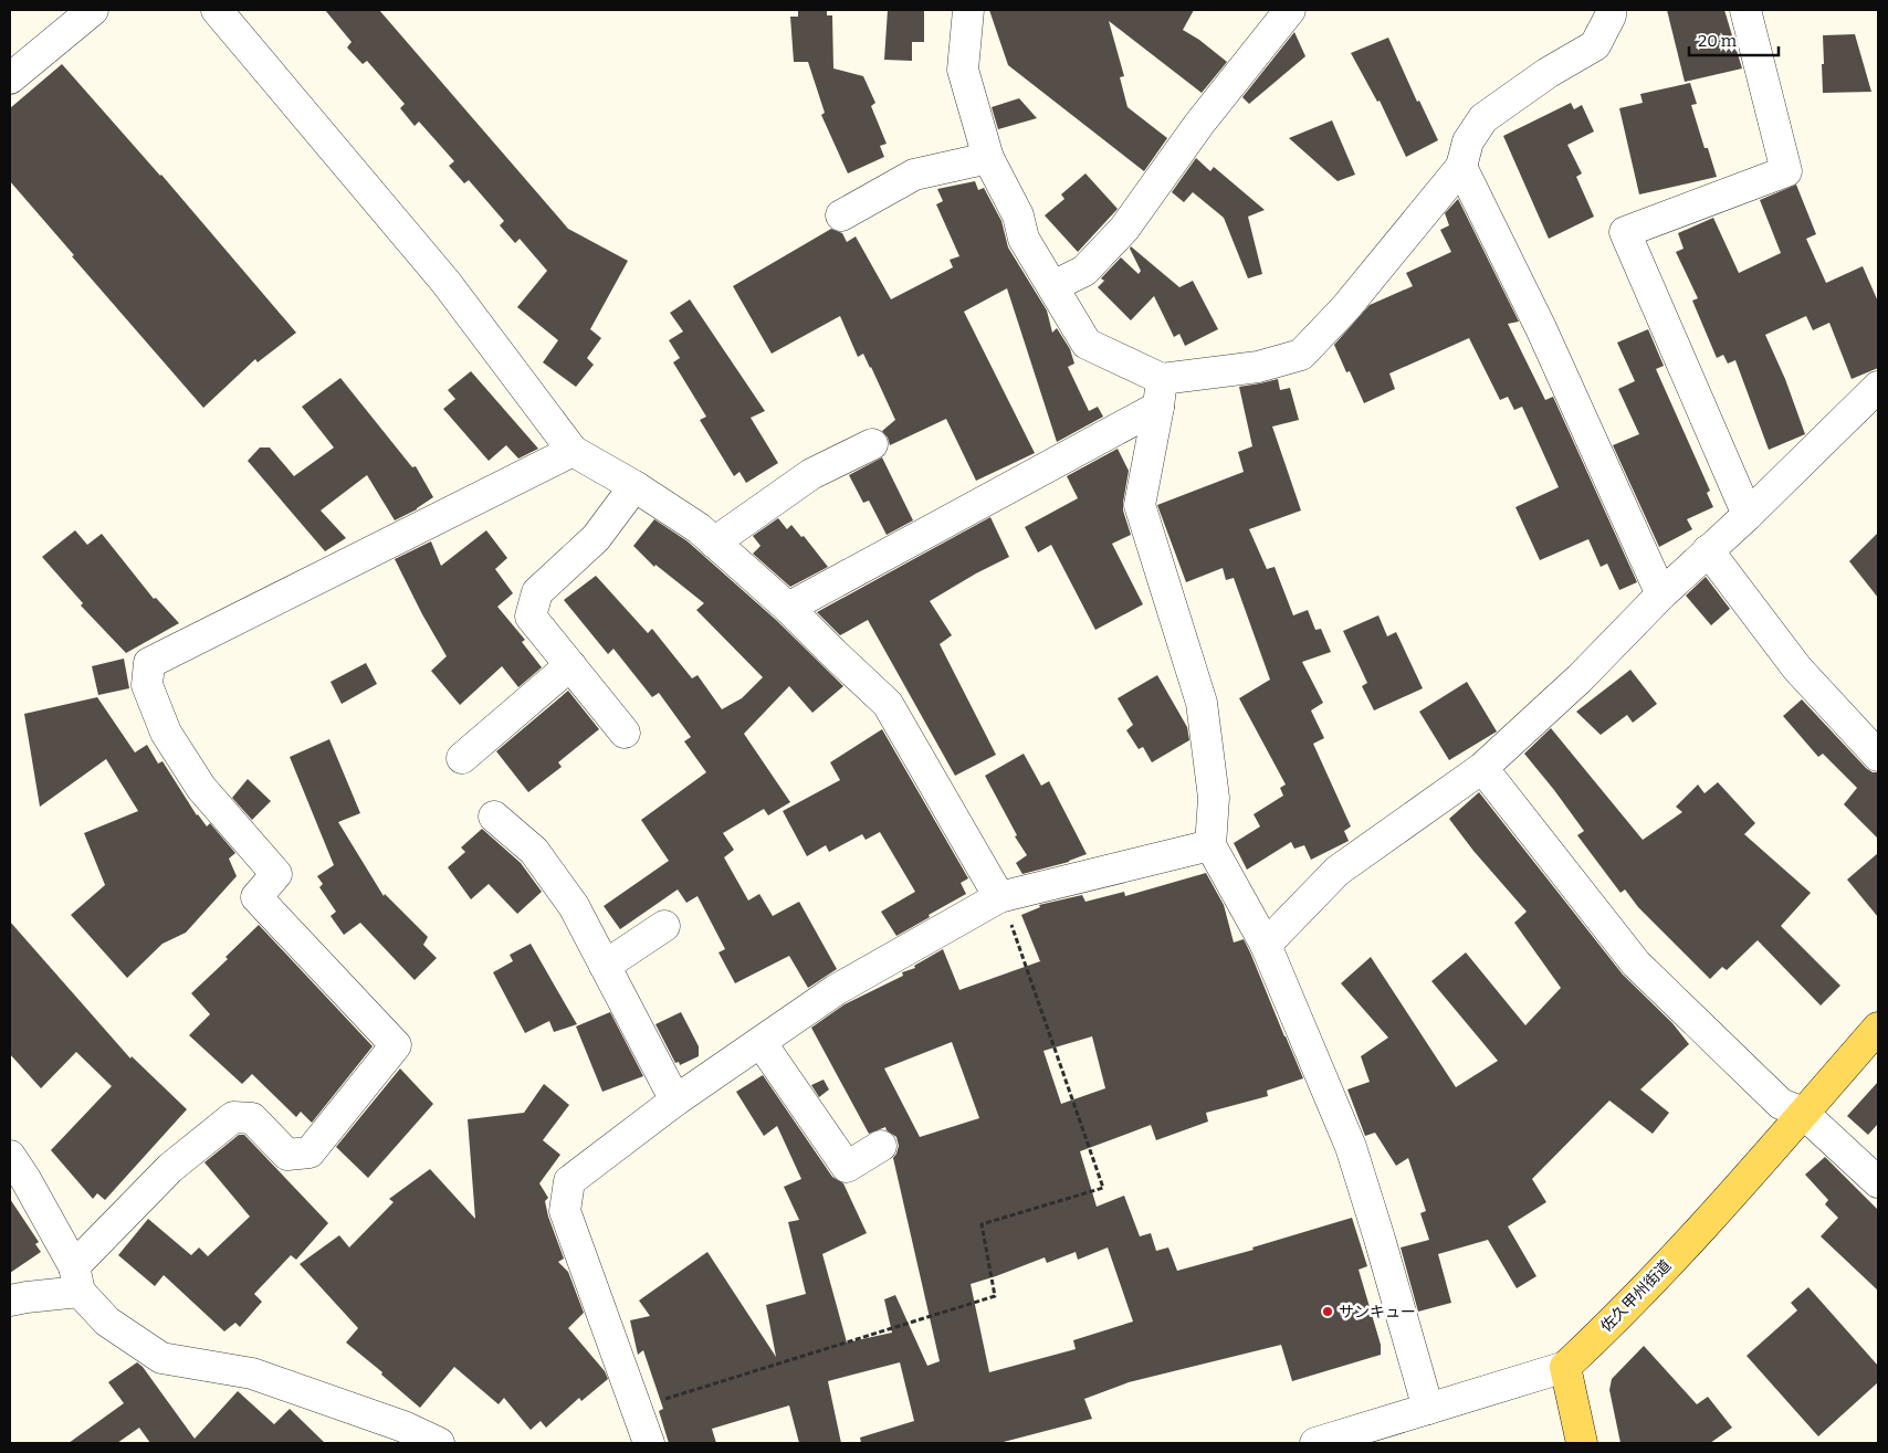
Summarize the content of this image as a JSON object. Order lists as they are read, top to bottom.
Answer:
{
  "streets": {
    "main road": ["佐久甲州街道"]
  },
  "places": ["サンキュー"],
  "scale_bar": "20 m"
}
